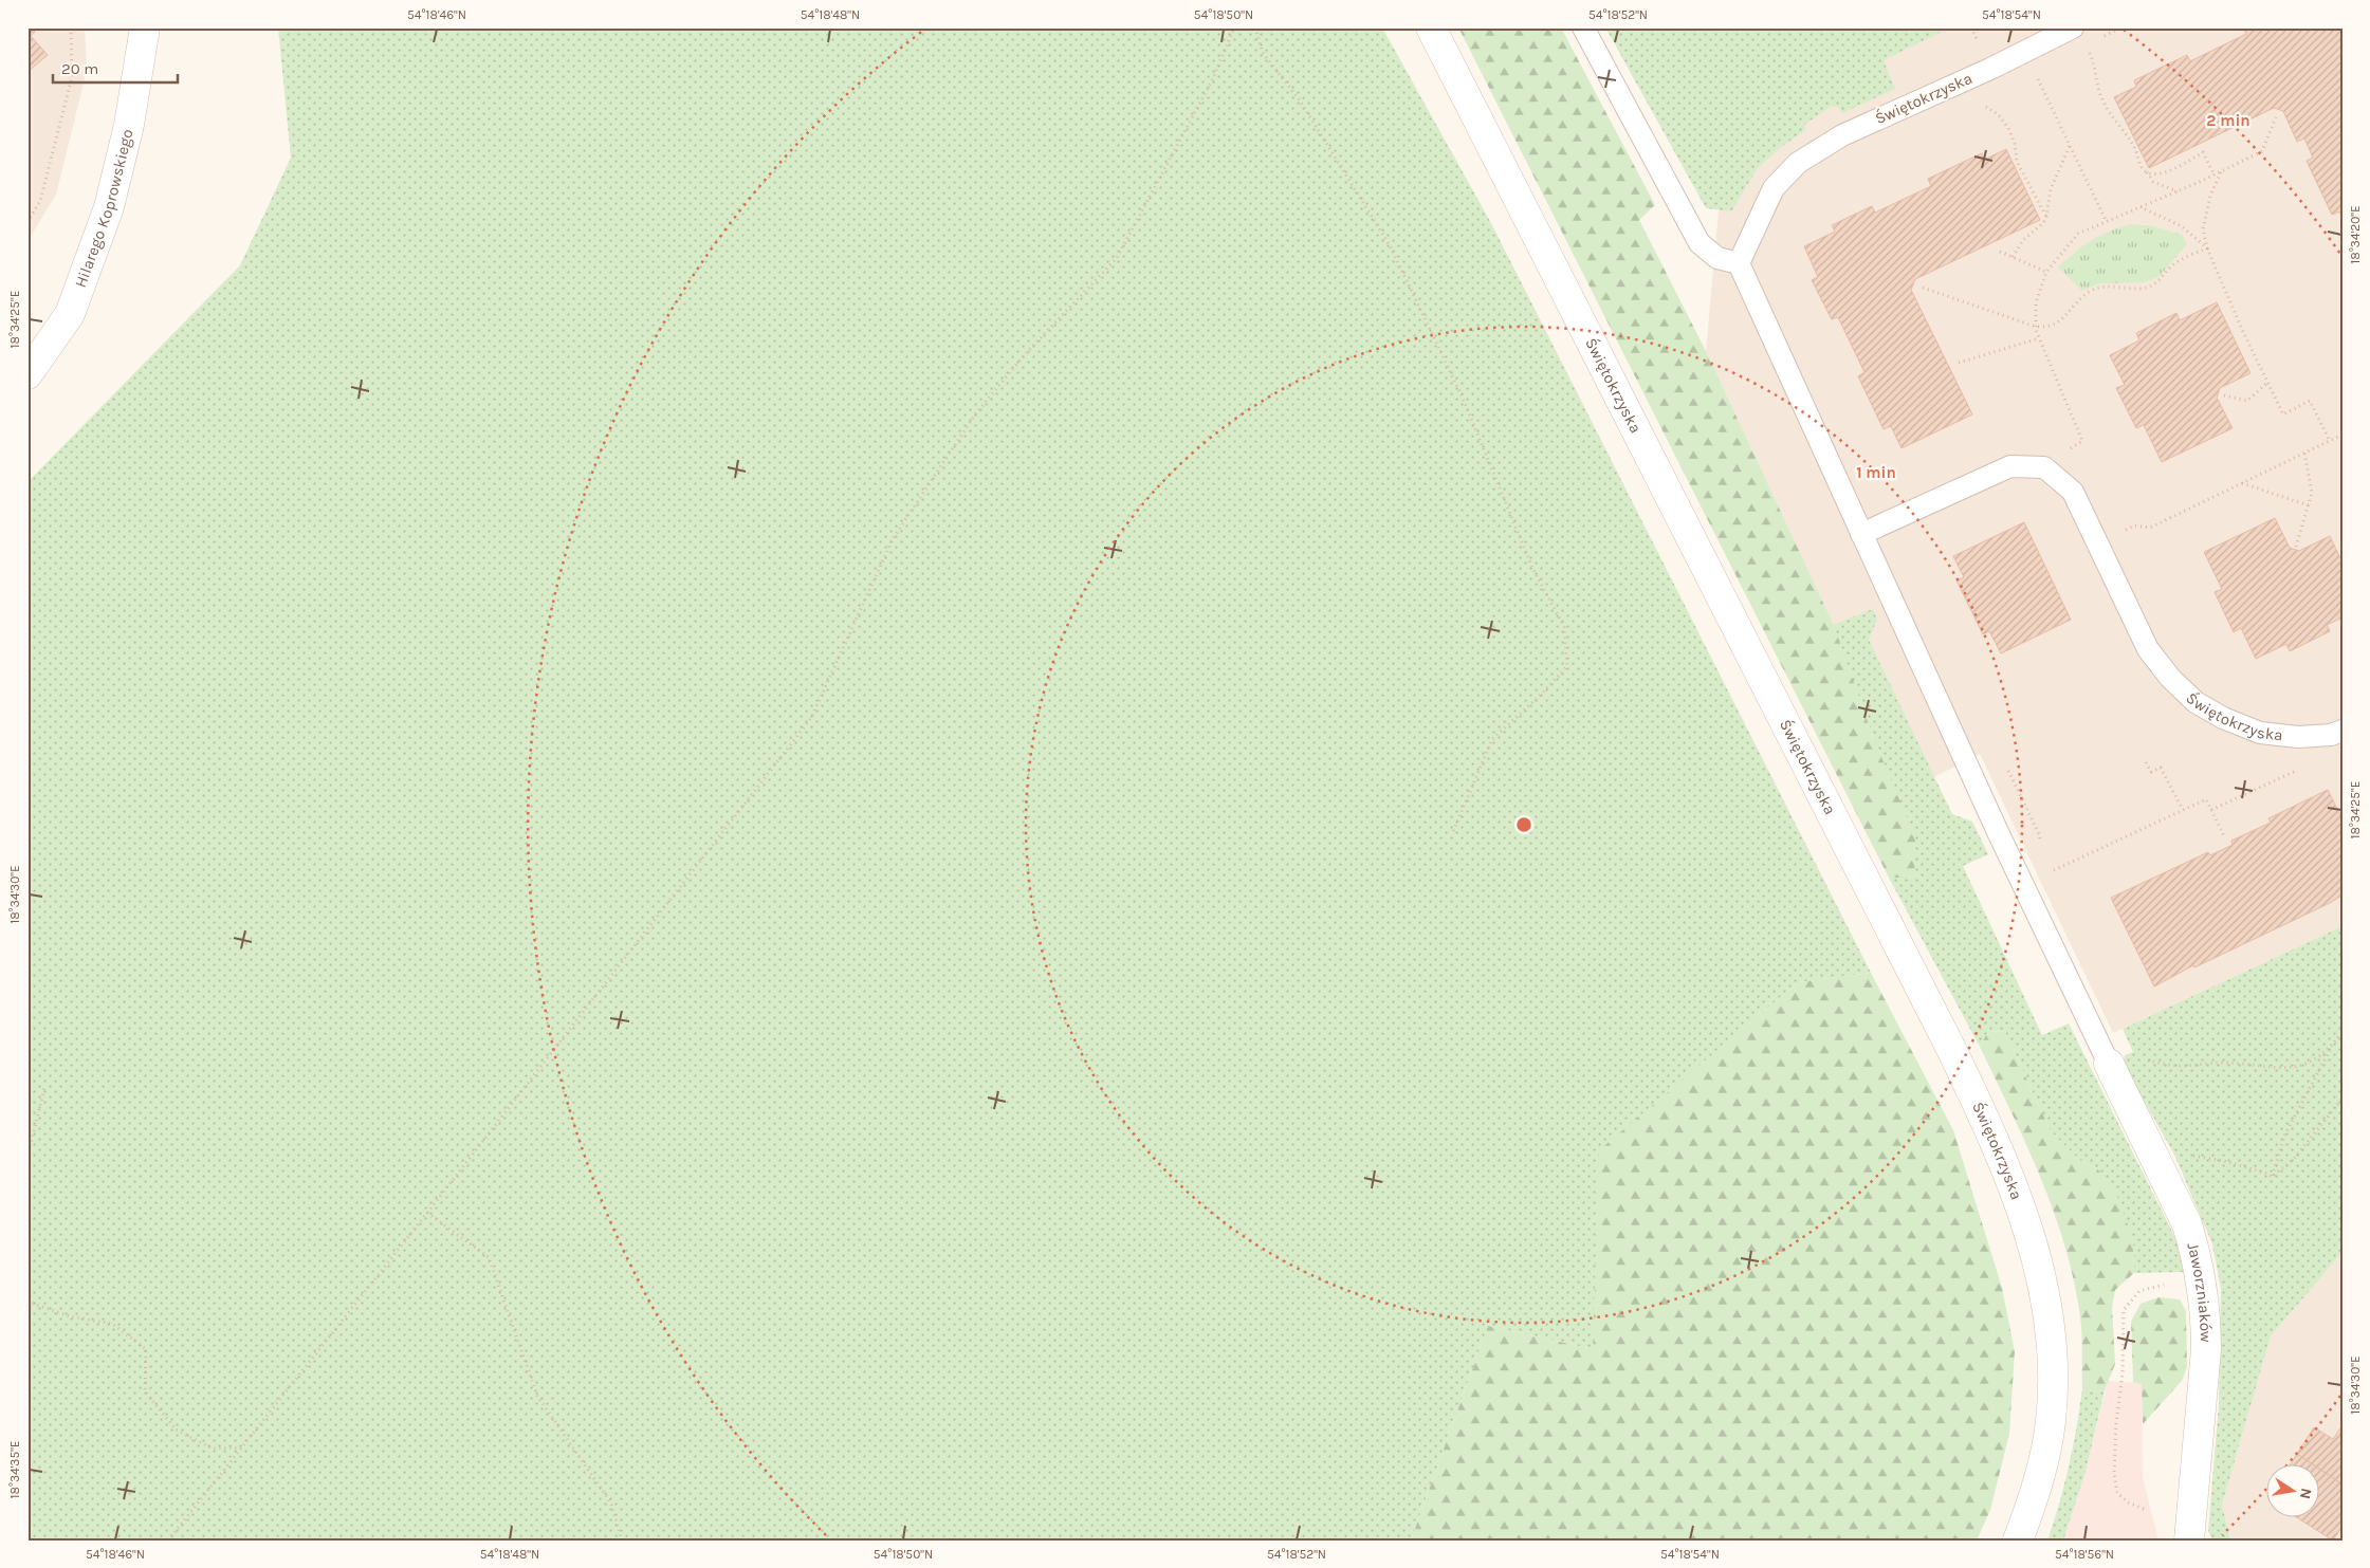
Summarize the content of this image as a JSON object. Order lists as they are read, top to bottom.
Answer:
{
  "streets": {
    "main road": ["Świętokrzyska", "Hilarego Koprowskiego", "Jaworzniaków"]
  },
  "scale_bar": "20 m",
  "north": "right",
  "coordinates": [
    "54°18'46\"N",
    "54°18'48\"N",
    "54°18'50\"N",
    "54°18'52\"N",
    "54°18'54\"N",
    "18°34'20\"E",
    "18°34'25\"E",
    "18°34'30\"E",
    "18°34'35\"E",
    "54°18'56\"N"
  ],
  "rings": ["2 min", "1 min"]
}
